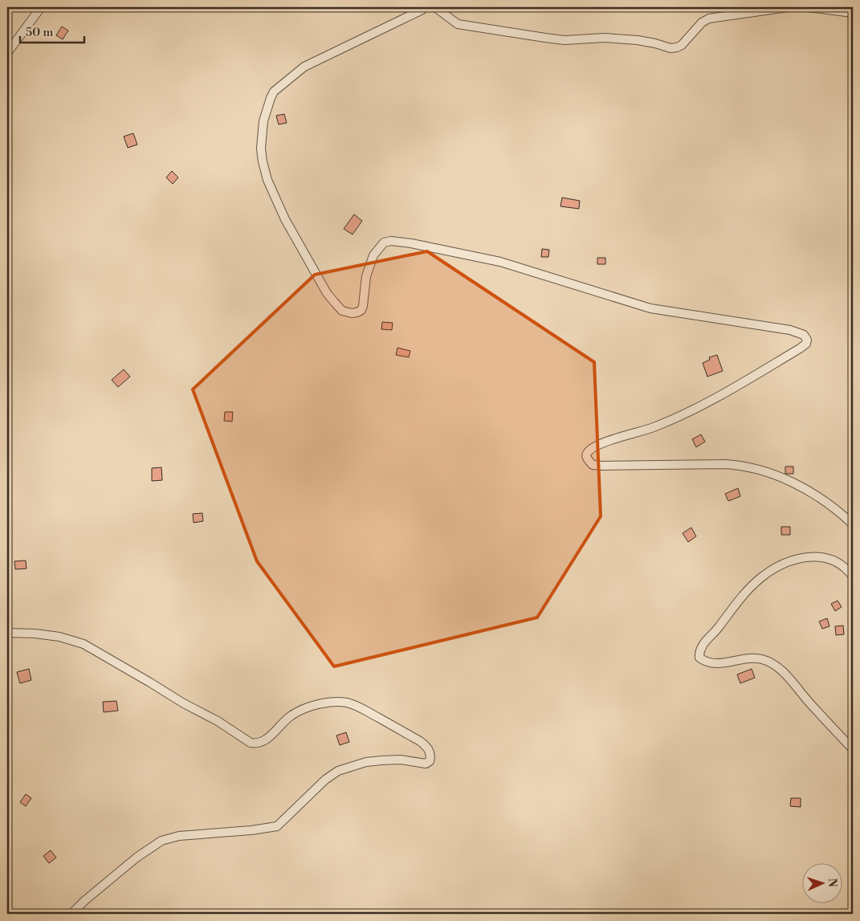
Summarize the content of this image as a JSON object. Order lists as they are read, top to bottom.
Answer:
{
  "scale_bar": "50 m",
  "north": "right"
}
